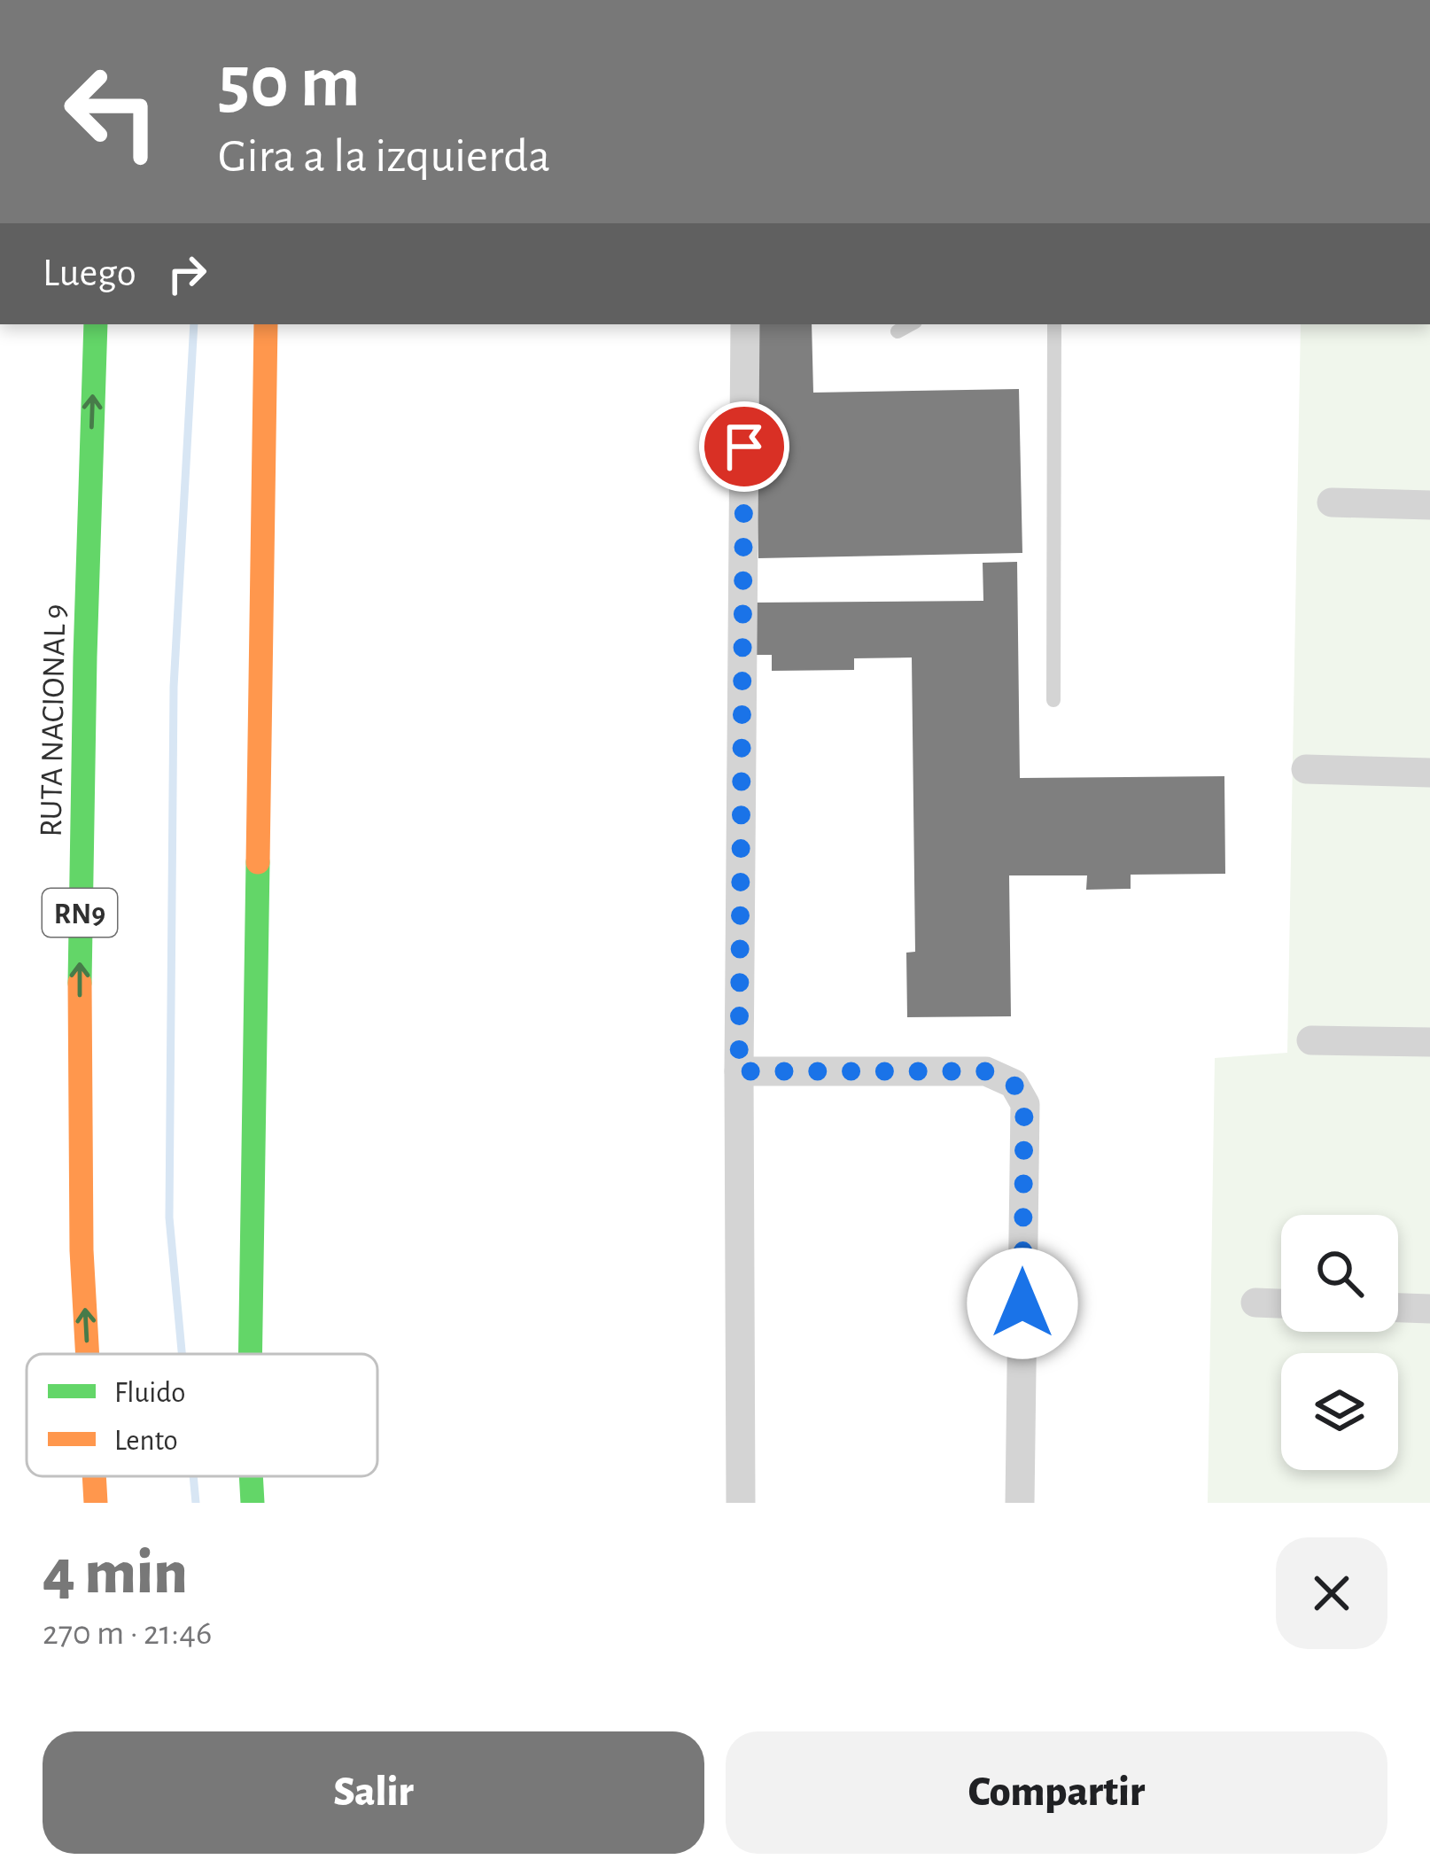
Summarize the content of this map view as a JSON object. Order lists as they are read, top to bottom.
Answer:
{
  "streets": {
    "main road": ["RUTA NACIONAL 9", "RN9"]
  },
  "legend": ["Fluido", "Lento"],
  "page": {
    "turn": ["50 m", "Gira a la izquierda"],
    "then": "Luego",
    "heading": ["4 min", "270 m · 21:46"],
    "buttons": ["Salir", "Compartir"]
  }
}
